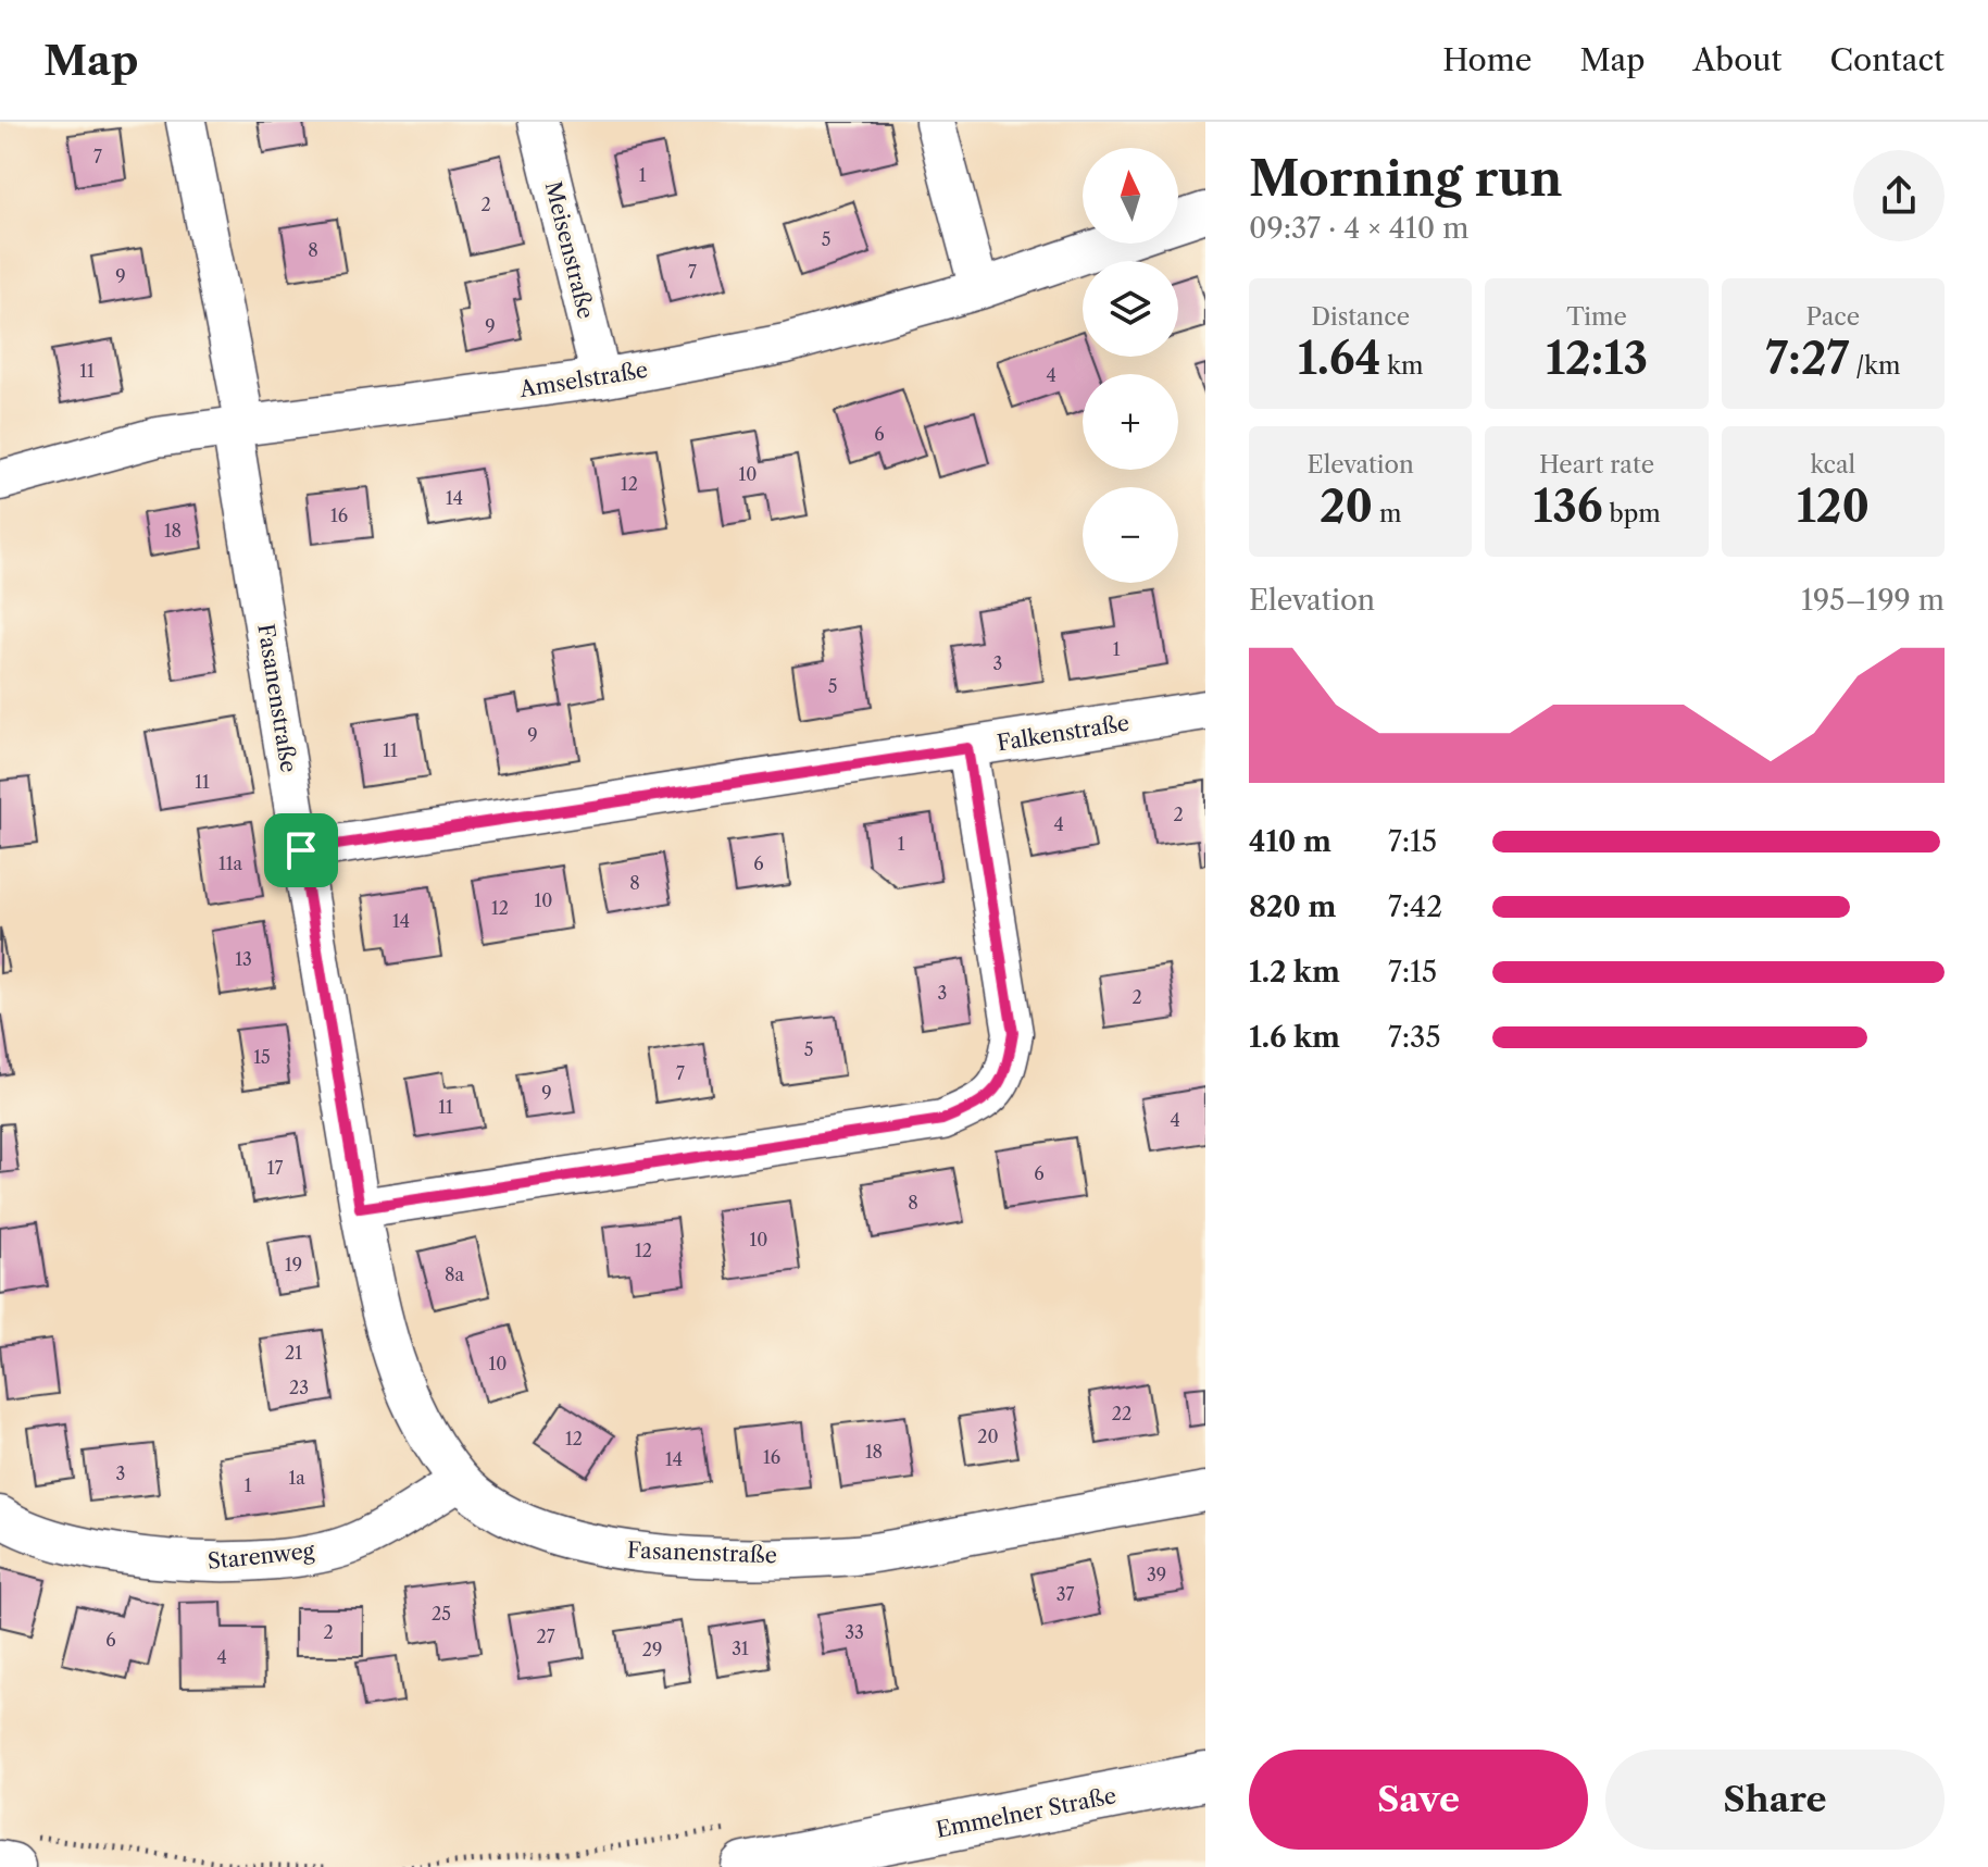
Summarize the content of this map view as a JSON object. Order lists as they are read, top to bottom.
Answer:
{
  "streets": {
    "main road": ["Emmelner Straße"],
    "street": [
      "Meisenstraße",
      "Amselstraße",
      "Fasanenstraße",
      "Falkenstraße",
      "Starenweg"
    ]
  },
  "crossings": [
    ["Meisenstraße", "Amselstraße"],
    ["Amselstraße", "Fasanenstraße"],
    ["Fasanenstraße", "Falkenstraße"],
    ["Fasanenstraße", "Starenweg"]
  ],
  "house_numbers": [
    "7",
    "1",
    "2",
    "5",
    "8",
    "7",
    "9",
    "9",
    "11",
    "4",
    "6",
    "10",
    "12",
    "14",
    "16",
    "18",
    "1",
    "3",
    "5",
    "9",
    "11",
    "11",
    "2",
    "4",
    "1",
    "11a",
    "6",
    "8",
    "10",
    "12",
    "14",
    "13",
    "3",
    "2",
    "5",
    "15",
    "7",
    "9",
    "11",
    "4",
    "17",
    "6",
    "8",
    "10",
    "12",
    "19",
    "8a",
    "21",
    "10",
    "23",
    "22",
    "20",
    "12",
    "18",
    "16",
    "14",
    "3",
    "1a",
    "1",
    "39",
    "37",
    "25",
    "2",
    "33",
    "27",
    "6",
    "31",
    "29",
    "4"
  ],
  "north": "top",
  "page": {
    "header": "Map",
    "nav": [
      "Home",
      "Map",
      "About",
      "Contact"
    ],
    "heading": ["Morning run", "09:37 · 4 × 410 m"],
    "map_buttons": ["+", "−"],
    "stats": [
      ["Distance", "1.64 km"],
      ["Time", "12:13"],
      ["Pace", "7:27 /km"],
      ["Elevation", "20 m"],
      ["Heart rate", "136 bpm"],
      ["kcal", "120"]
    ],
    "chart": ["Elevation", "195–199 m"],
    "list": [
      {
        "name": "410 m",
        "note": "7:15"
      },
      {
        "name": "820 m",
        "note": "7:42"
      },
      {
        "name": "1.2 km",
        "note": "7:15"
      },
      {
        "name": "1.6 km",
        "note": "7:35"
      }
    ],
    "buttons": ["Save", "Share"]
  }
}
